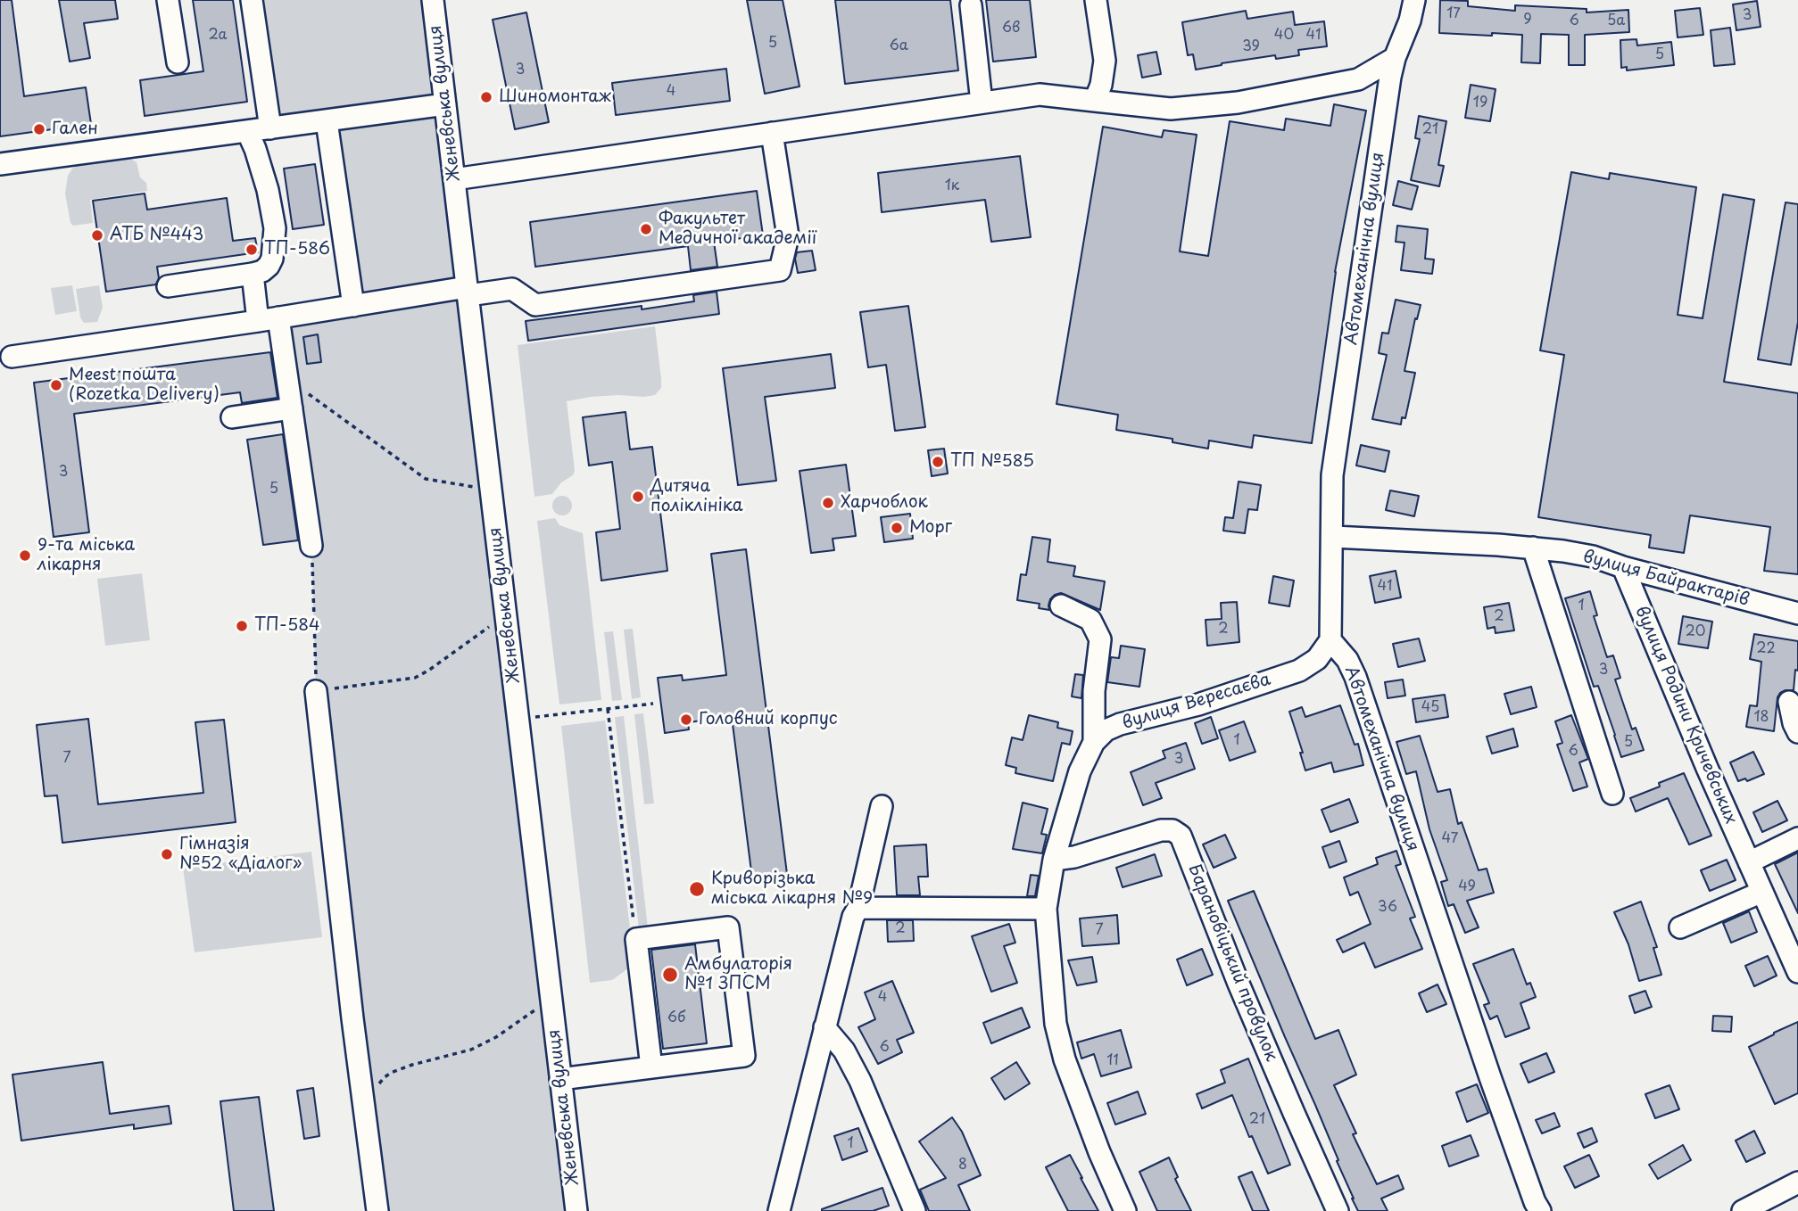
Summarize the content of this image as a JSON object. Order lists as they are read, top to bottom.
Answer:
{
  "streets": {
    "street": [
      "Женевська вулиця",
      "Автомеханічна вулиця",
      "вулиця Байрактарів",
      "вулиця Вересаєва",
      "вулиця Родини Кричевських",
      "Барановіцький провулок"
    ]
  },
  "crossings": [
    ["Автомеханічна вулиця", "вулиця Байрактарів"],
    ["Автомеханічна вулиця", "вулиця Вересаєва"],
    ["вулиця Байрактарів", "вулиця Родини Кричевських"],
    ["вулиця Вересаєва", "Барановіцький провулок"]
  ],
  "places": [
    "Шиномонтаж",
    "Гален",
    "Факультет Медичної академії",
    "АТБ №443",
    "ТП-586",
    "Meest пошта (Rozetka Delivery)",
    "ТП №585",
    "Дитяча поліклініка",
    "Харчоблок",
    "Морг",
    "9-та міська лікарня",
    "ТП-584",
    "Головний корпус",
    "Гімназія №52 «Діалог»",
    "Криворізька міська лікарня №9",
    "Амбулаторія №1 ЗПСМ"
  ],
  "house_numbers": [
    "17",
    "3",
    "9",
    "6",
    "5а",
    "6в",
    "2а",
    "40",
    "41",
    "5",
    "6а",
    "39",
    "5",
    "3",
    "4",
    "19",
    "21",
    "1к",
    "3",
    "5",
    "41",
    "1",
    "2",
    "2",
    "20",
    "22",
    "3",
    "45",
    "18",
    "1",
    "5",
    "6",
    "7",
    "3",
    "47",
    "49",
    "36",
    "2",
    "7",
    "4",
    "6б",
    "6",
    "11",
    "21",
    "1",
    "8"
  ]
}
